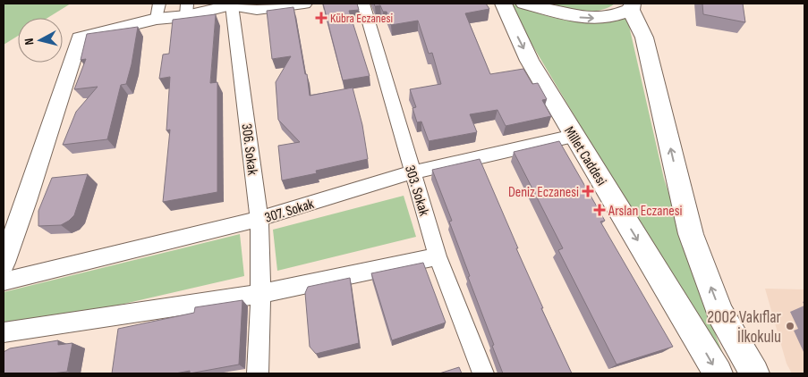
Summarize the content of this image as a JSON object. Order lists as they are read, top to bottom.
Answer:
{
  "streets": {
    "main road": ["Millet Caddesi"],
    "street": ["306. Sokak", "303. Sokak", "307. Sokak"]
  },
  "crossings": [
    ["306. Sokak", "307. Sokak"],
    ["Millet Caddesi", "307. Sokak"],
    ["303. Sokak", "307. Sokak"]
  ],
  "places": {
    "health": ["Kübra Eczanesi", "Deniz Eczanesi", "Arslan Eczanesi"],
    "other": ["2002 Vakıflar İlkokulu"]
  },
  "north": "left"
}
